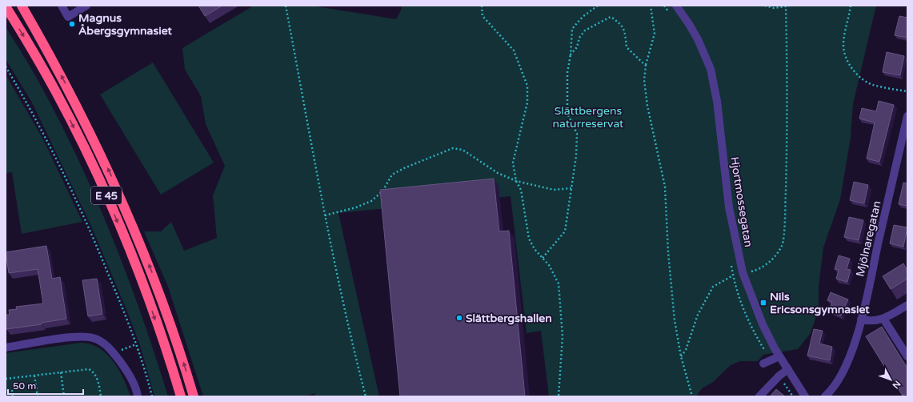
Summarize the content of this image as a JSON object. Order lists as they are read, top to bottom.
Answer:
{
  "streets": {
    "highway": ["E 45"],
    "street": ["Hjortmossegatan", "Mjölnaregatan"]
  },
  "parks": ["Slättbergens naturreservat"],
  "places": {
    "other": ["Magnus Åbergsgymnasiet", "Slättbergshallen"],
    "transit": ["Nils Ericsonsgymnasiet"]
  },
  "scale_bar": "50 m",
  "north": "bottom right"
}
